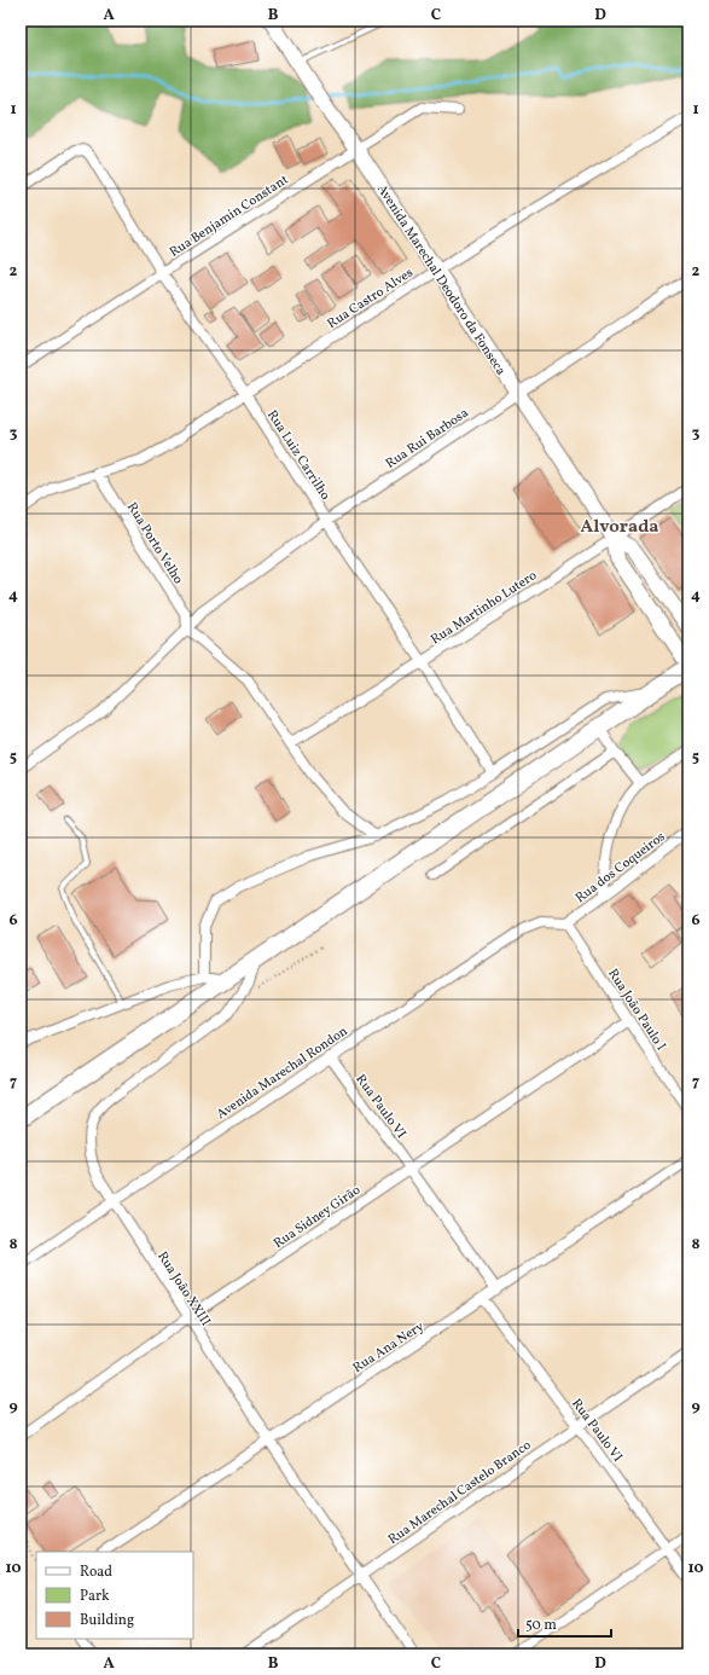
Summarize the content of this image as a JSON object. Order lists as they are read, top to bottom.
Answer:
{
  "streets": {
    "main road": ["Avenida Marechal Deodoro da Fonseca"],
    "street": [
      "Rua Benjamin Constant",
      "Rua Castro Alves",
      "Rua Rui Barbosa",
      "Rua Luiz Carrilho",
      "Rua Porto Velho",
      "Rua Martinho Lutero",
      "Rua dos Coqueiros",
      "Rua João Paulo I",
      "Avenida Marechal Rondon",
      "Rua Paulo VI",
      "Rua Sidney Girão",
      "Rua João XXIII",
      "Rua Ana Nery",
      "Rua Marechal Castelo Branco"
    ]
  },
  "crossings": [
    ["Rua Benjamin Constant", "Avenida Marechal Deodoro da Fonseca"],
    ["Rua Benjamin Constant", "Rua Luiz Carrilho"],
    ["Avenida Marechal Deodoro da Fonseca", "Rua Castro Alves"],
    ["Avenida Marechal Deodoro da Fonseca", "Rua Rui Barbosa"],
    ["Avenida Marechal Deodoro da Fonseca", "Rua Martinho Lutero"],
    ["Rua Castro Alves", "Rua Luiz Carrilho"],
    ["Rua Castro Alves", "Rua Porto Velho"],
    ["Rua Rui Barbosa", "Rua Luiz Carrilho"],
    ["Rua Rui Barbosa", "Rua Porto Velho"],
    ["Rua Luiz Carrilho", "Rua Martinho Lutero"],
    ["Rua dos Coqueiros", "Rua João Paulo I"],
    ["Rua dos Coqueiros", "Avenida Marechal Rondon"],
    ["Rua João Paulo I", "Avenida Marechal Rondon"],
    ["Rua João Paulo I", "Rua Sidney Girão"],
    ["Avenida Marechal Rondon", "Rua Paulo VI"],
    ["Avenida Marechal Rondon", "Rua João XXIII"],
    ["Rua Paulo VI", "Rua Sidney Girão"],
    ["Rua Paulo VI", "Rua Ana Nery"],
    ["Rua Paulo VI", "Rua Marechal Castelo Branco"],
    ["Rua Sidney Girão", "Rua João XXIII"],
    ["Rua João XXIII", "Rua Ana Nery"],
    ["Rua João XXIII", "Rua Marechal Castelo Branco"]
  ],
  "districts": ["Alvorada"],
  "legend": ["Road", "Park", "Building"],
  "scale_bar": "50 m",
  "grid": {
    "columns": [
      "A",
      "B",
      "C",
      "D"
    ],
    "rows": [
      "1",
      "2",
      "3",
      "4",
      "5",
      "6",
      "7",
      "8",
      "9",
      "10"
    ]
  }
}
